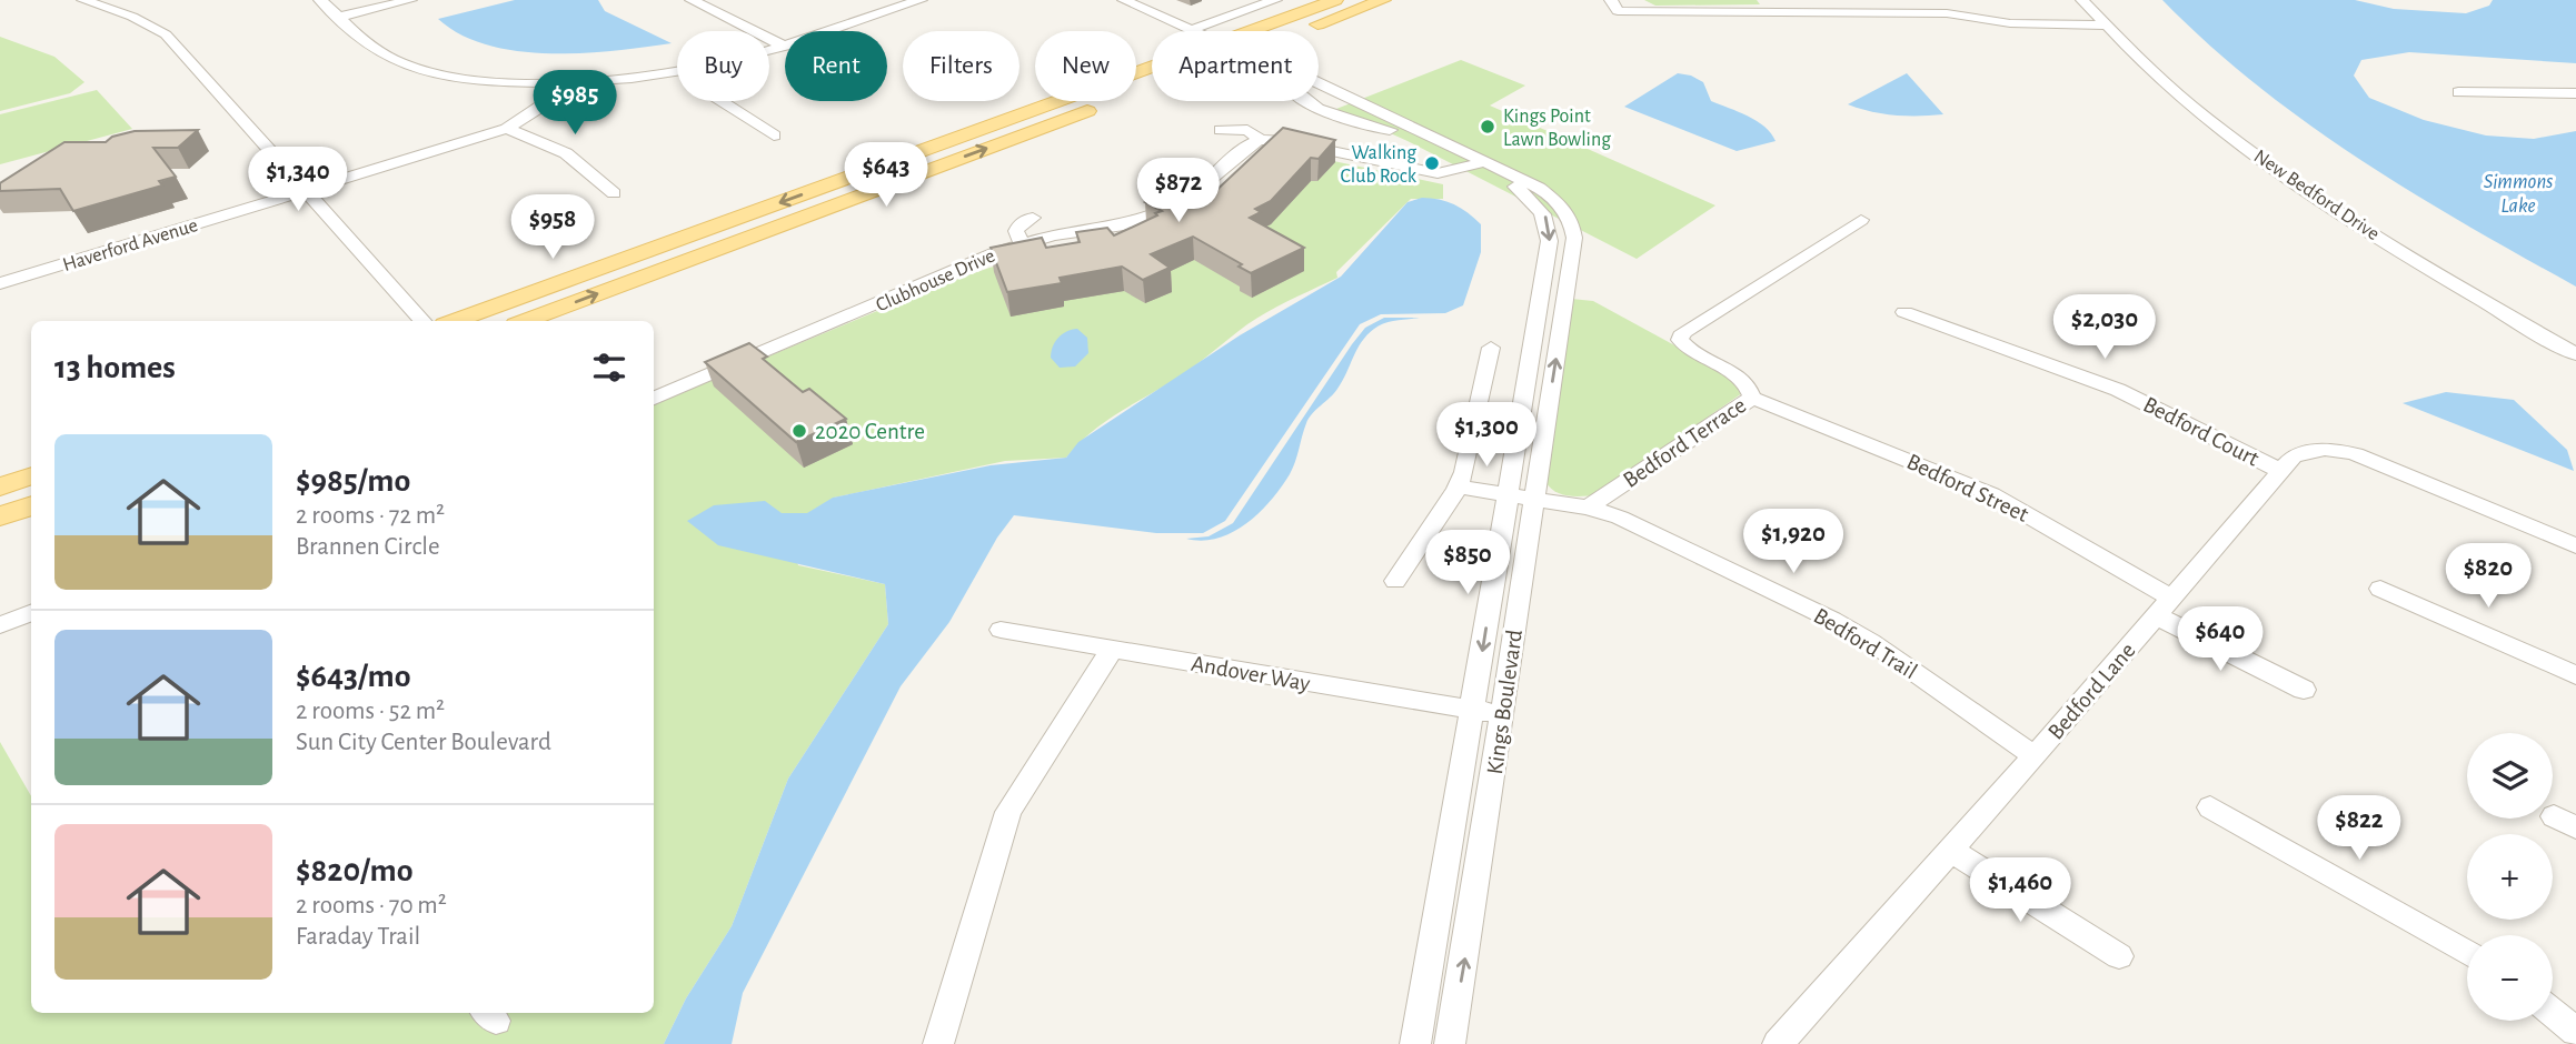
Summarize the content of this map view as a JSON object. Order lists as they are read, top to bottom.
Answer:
{
  "streets": {
    "street": [
      "New Bedford Drive",
      "Haverford Avenue",
      "Clubhouse Drive",
      "Bedford Court",
      "Bedford Terrace",
      "Bedford Street",
      "Bedford Trail",
      "Andover Way",
      "Bedford Lane",
      "Kings Boulevard"
    ]
  },
  "crossings": [
    ["Bedford Court", "Bedford Lane"],
    ["Bedford Terrace", "Bedford Street"],
    ["Bedford Terrace", "Bedford Trail"],
    ["Bedford Street", "Bedford Lane"],
    ["Bedford Trail", "Bedford Lane"],
    ["Bedford Trail", "Kings Boulevard"],
    ["Andover Way", "Kings Boulevard"]
  ],
  "water": ["Simmons Lake"],
  "places": ["Kings Point Lawn Bowling", "Walking Club Rock", "2020 Centre"],
  "page": {
    "chip": [
      "Buy",
      "Rent",
      "Filters",
      "New",
      "Apartment"
    ],
    "price": [
      "$985",
      "$643",
      "$1,340",
      "$872",
      "$958",
      "$2,030",
      "$1,300",
      "$1,920",
      "$850",
      "$820",
      "$640",
      "$822",
      "$1,460"
    ],
    "heading": "13 homes",
    "list": [
      {
        "name": "$985/mo",
        "note": "2 rooms · 72 m² · Brannen Circle"
      },
      {
        "name": "$643/mo",
        "note": "2 rooms · 52 m² · Sun City Center Boulevard"
      },
      {
        "name": "$820/mo",
        "note": "2 rooms · 70 m² · Faraday Trail"
      }
    ],
    "map_buttons": ["+", "−"]
  }
}
